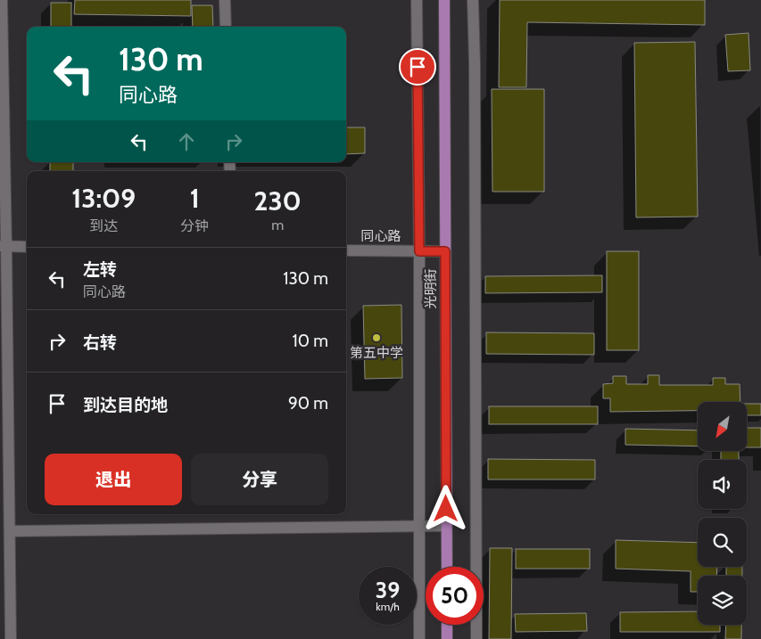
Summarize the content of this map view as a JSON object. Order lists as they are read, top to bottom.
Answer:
{
  "streets": {
    "main road": ["光明街"],
    "street": ["同心路"]
  },
  "crossings": [
    ["同心路", "光明街"]
  ],
  "places": ["第五中学"],
  "north": "bottom left",
  "page": {
    "turn": ["130 m", "同心路"],
    "eta": [
      "13:09",
      "到达",
      "1",
      "分钟",
      "230",
      "m"
    ],
    "list": [
      {
        "name": "左转",
        "note": "同心路",
        "value": "130 m"
      },
      {
        "name": "右转",
        "value": "10 m"
      },
      {
        "name": "到达目的地",
        "value": "90 m"
      }
    ],
    "buttons": ["退出", "分享"],
    "speed": "39 km/h",
    "limit": "50"
  }
}
